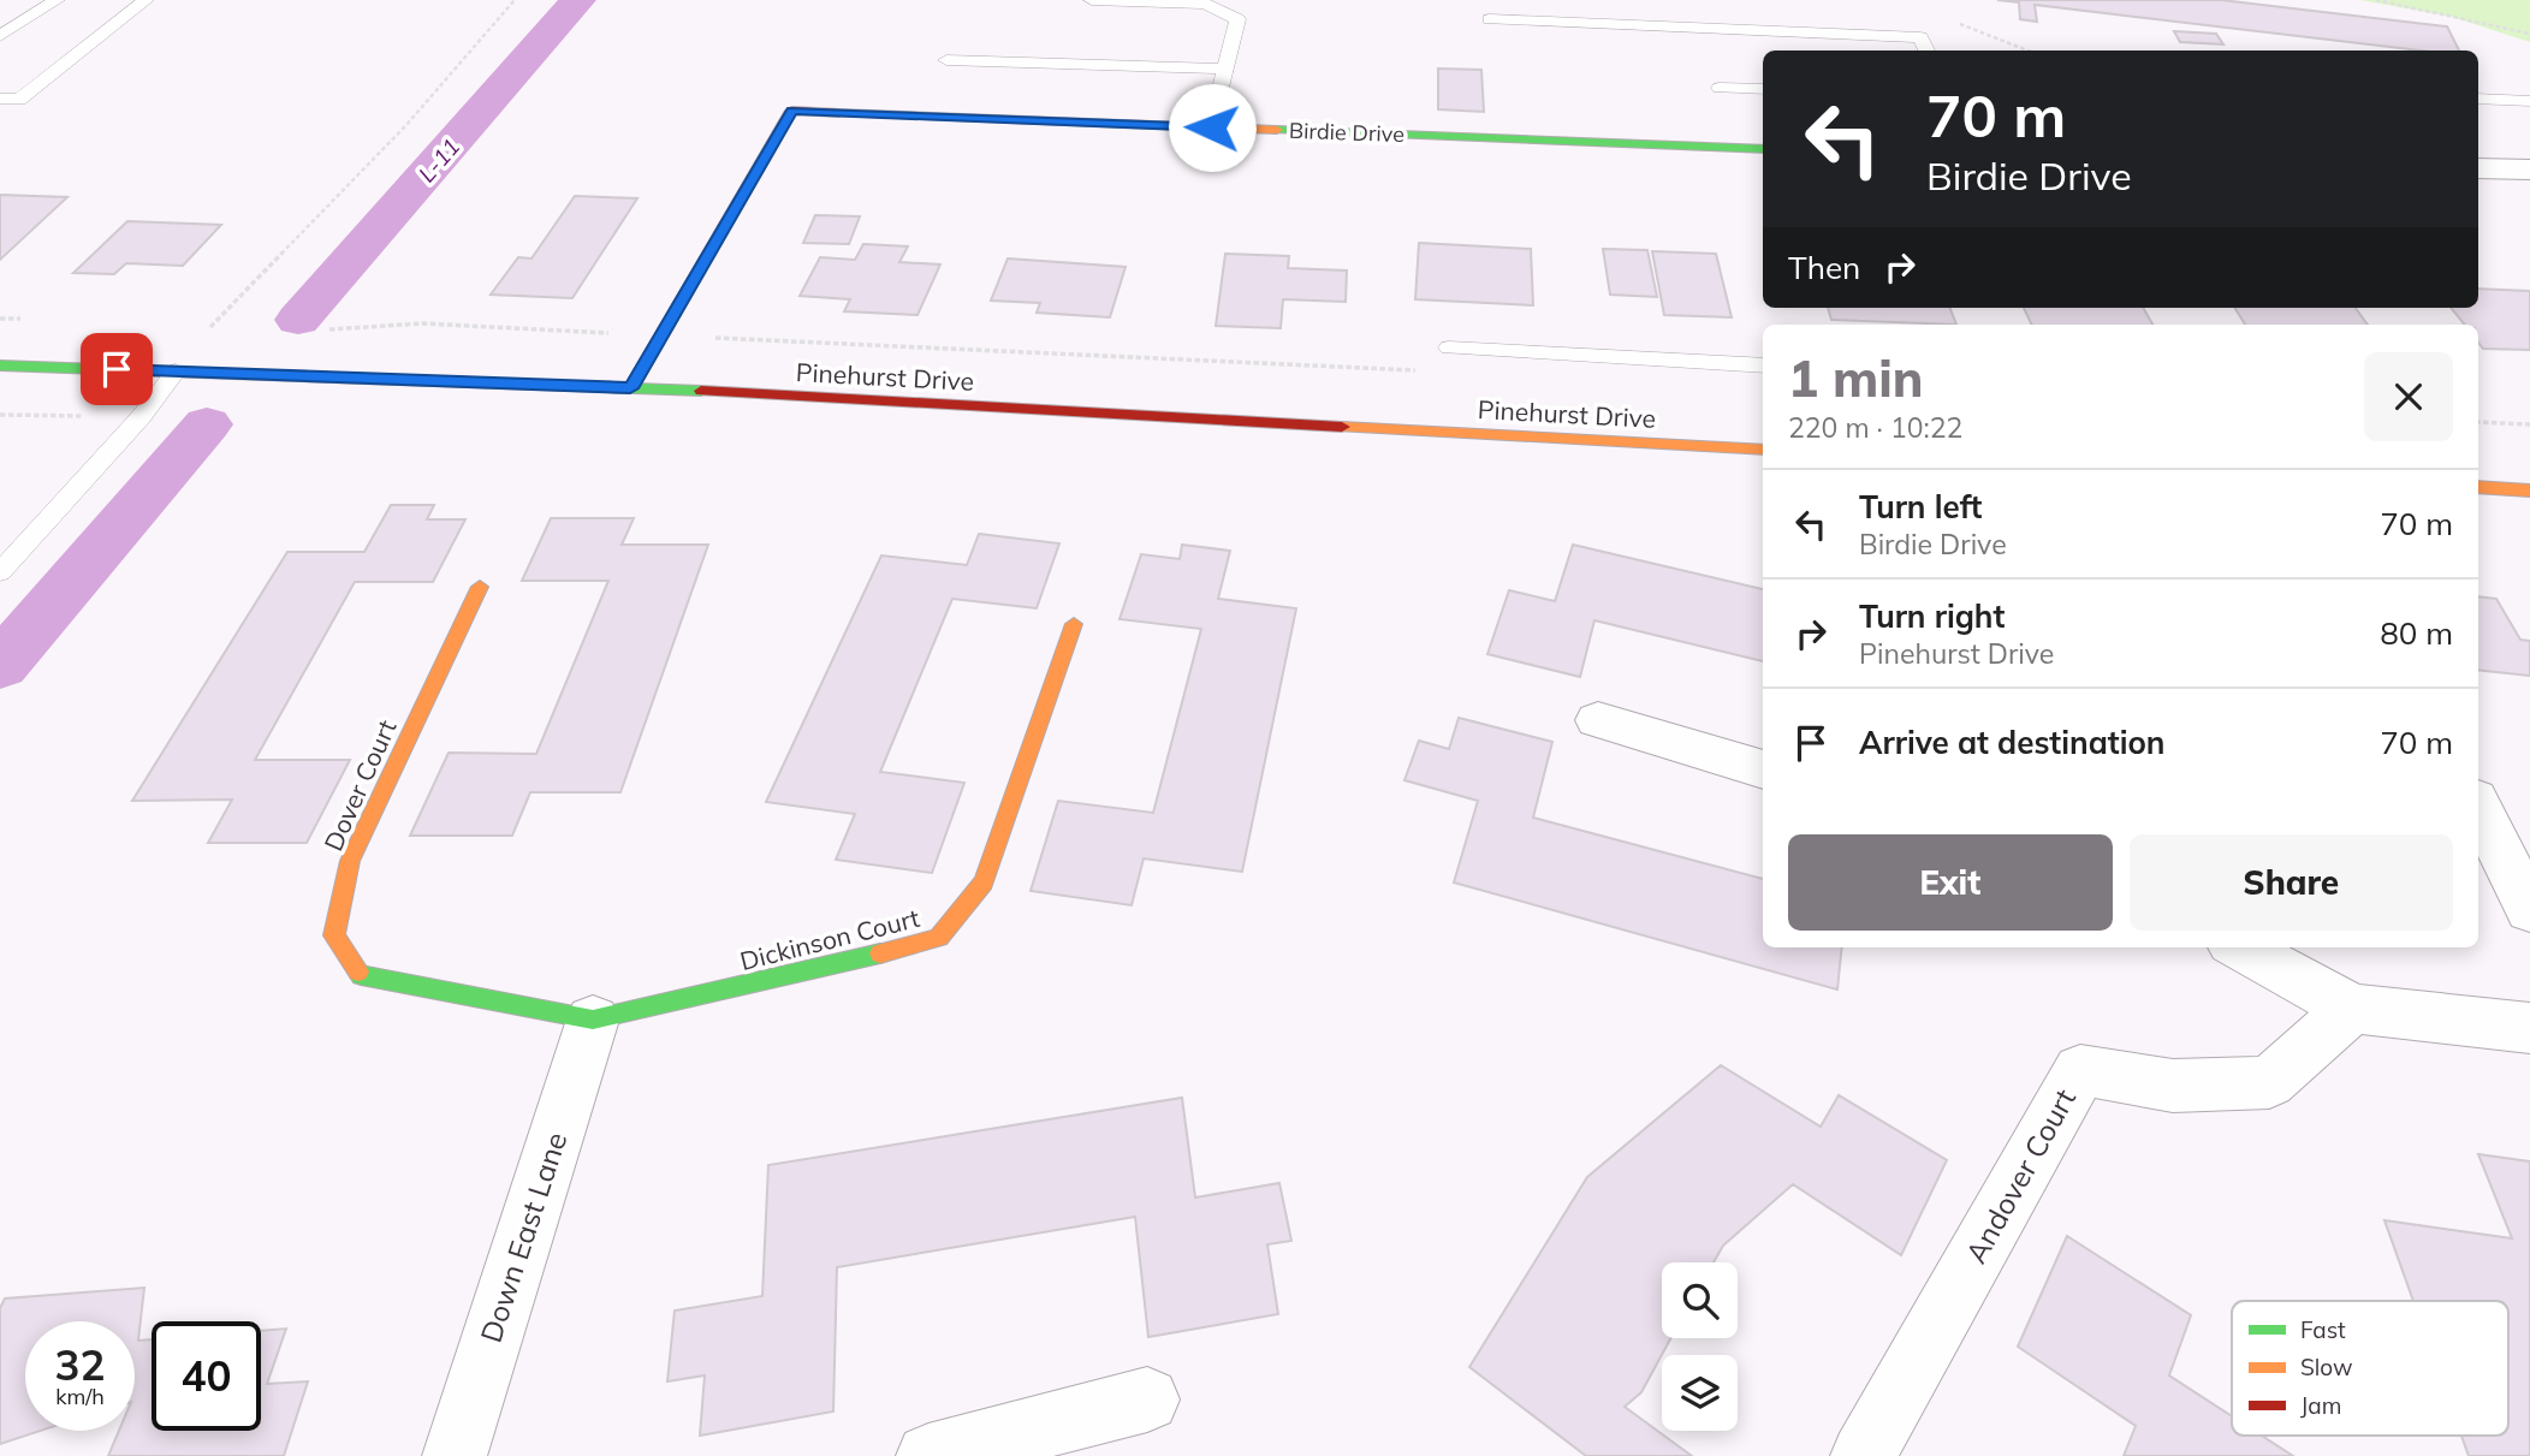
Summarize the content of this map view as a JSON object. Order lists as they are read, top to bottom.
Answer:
{
  "streets": {
    "street": [
      "Birdie Drive",
      "Pinehurst Drive",
      "Dover Court",
      "Dickinson Court",
      "Andover Court",
      "Down East Lane"
    ]
  },
  "crossings": [
    ["Birdie Drive", "Pinehurst Drive"],
    ["Dover Court", "Dickinson Court"],
    ["Dover Court", "Down East Lane"],
    ["Dickinson Court", "Down East Lane"]
  ],
  "water": ["L-11"],
  "legend": ["Fast", "Slow", "Jam"],
  "page": {
    "turn": ["70 m", "Birdie Drive"],
    "then": "Then",
    "heading": ["1 min", "220 m · 10:22"],
    "list": [
      {
        "name": "Turn left",
        "note": "Birdie Drive",
        "value": "70 m"
      },
      {
        "name": "Turn right",
        "note": "Pinehurst Drive",
        "value": "80 m"
      },
      {
        "name": "Arrive at destination",
        "value": "70 m"
      }
    ],
    "buttons": ["Exit", "Share"],
    "speed": "32 km/h",
    "limit": "40"
  }
}
